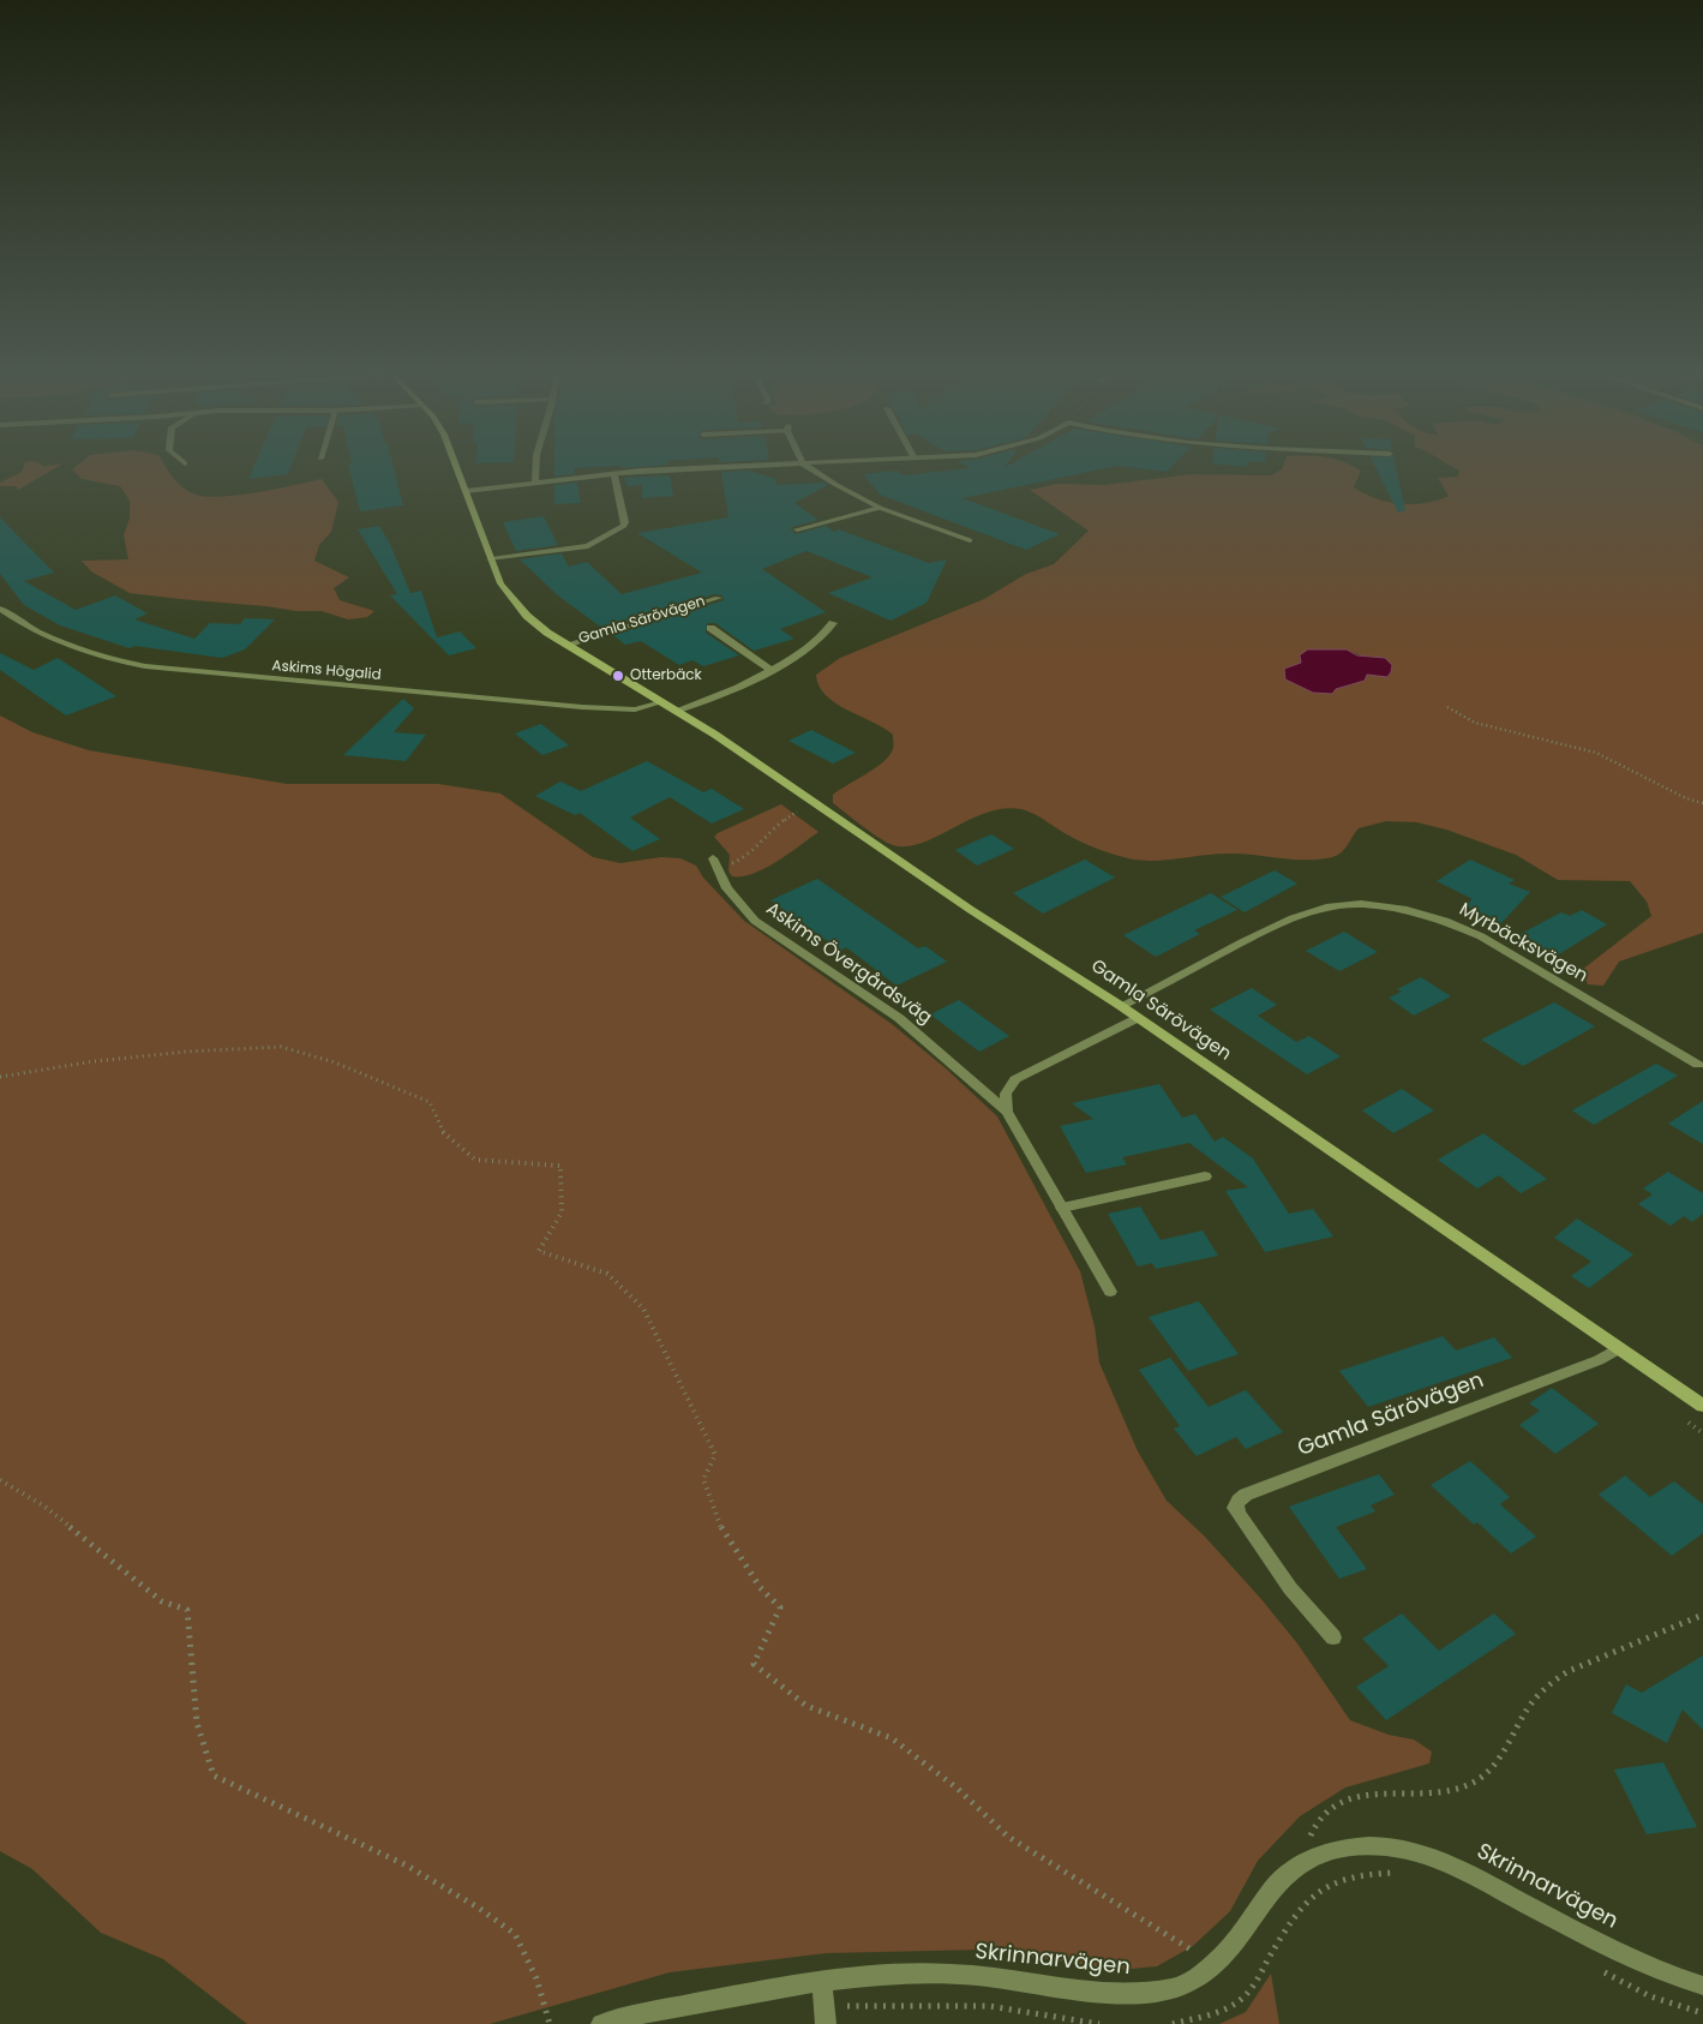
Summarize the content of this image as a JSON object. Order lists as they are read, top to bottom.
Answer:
{
  "streets": {
    "street": [
      "Gamla Särövägen",
      "Askims Högalid",
      "Myrbäcksvägen",
      "Askims Övergårdsväg",
      "Skrinnarvägen"
    ]
  },
  "crossings": [
    ["Gamla Särövägen", "Askims Högalid"],
    ["Gamla Särövägen", "Myrbäcksvägen"]
  ],
  "places": ["Otterbäck"]
}
